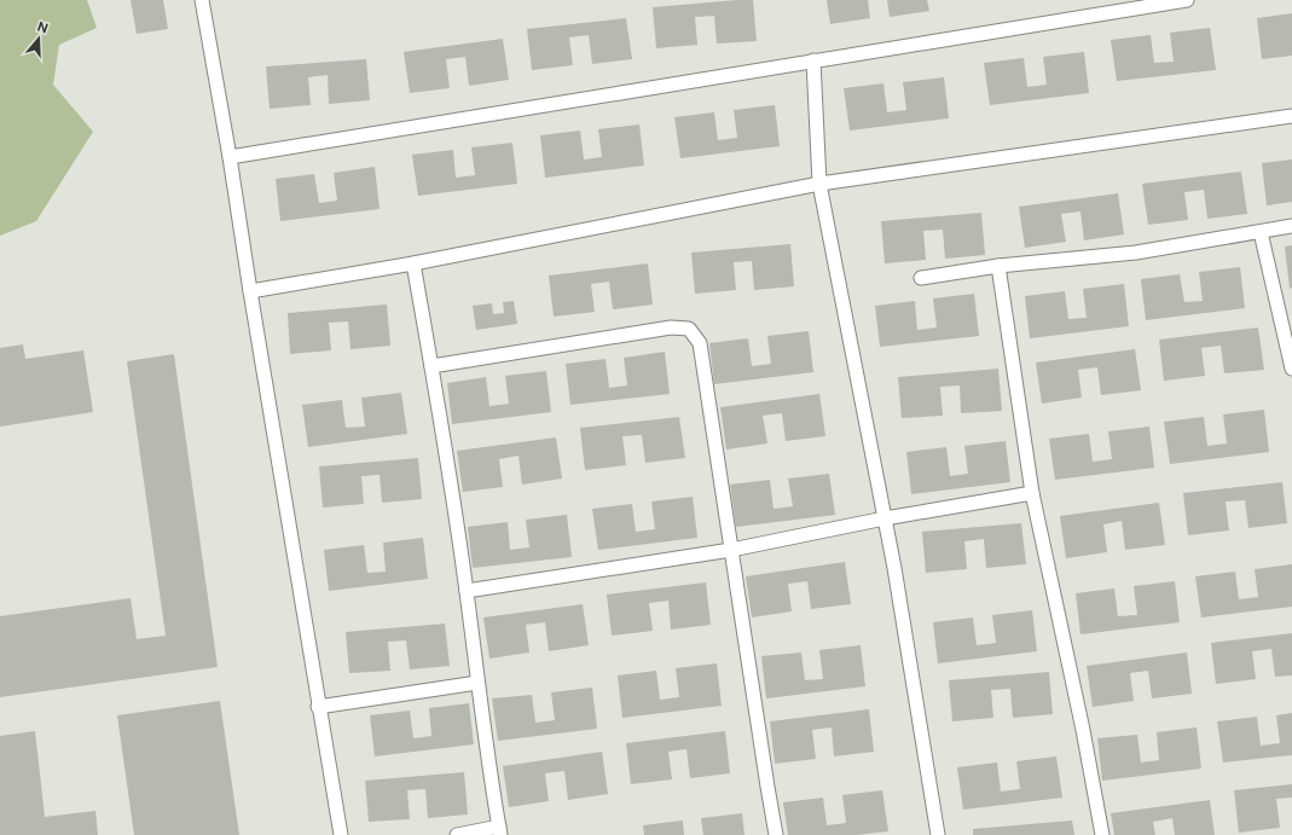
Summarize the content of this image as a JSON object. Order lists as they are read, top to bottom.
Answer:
{
  "north": "top"
}
